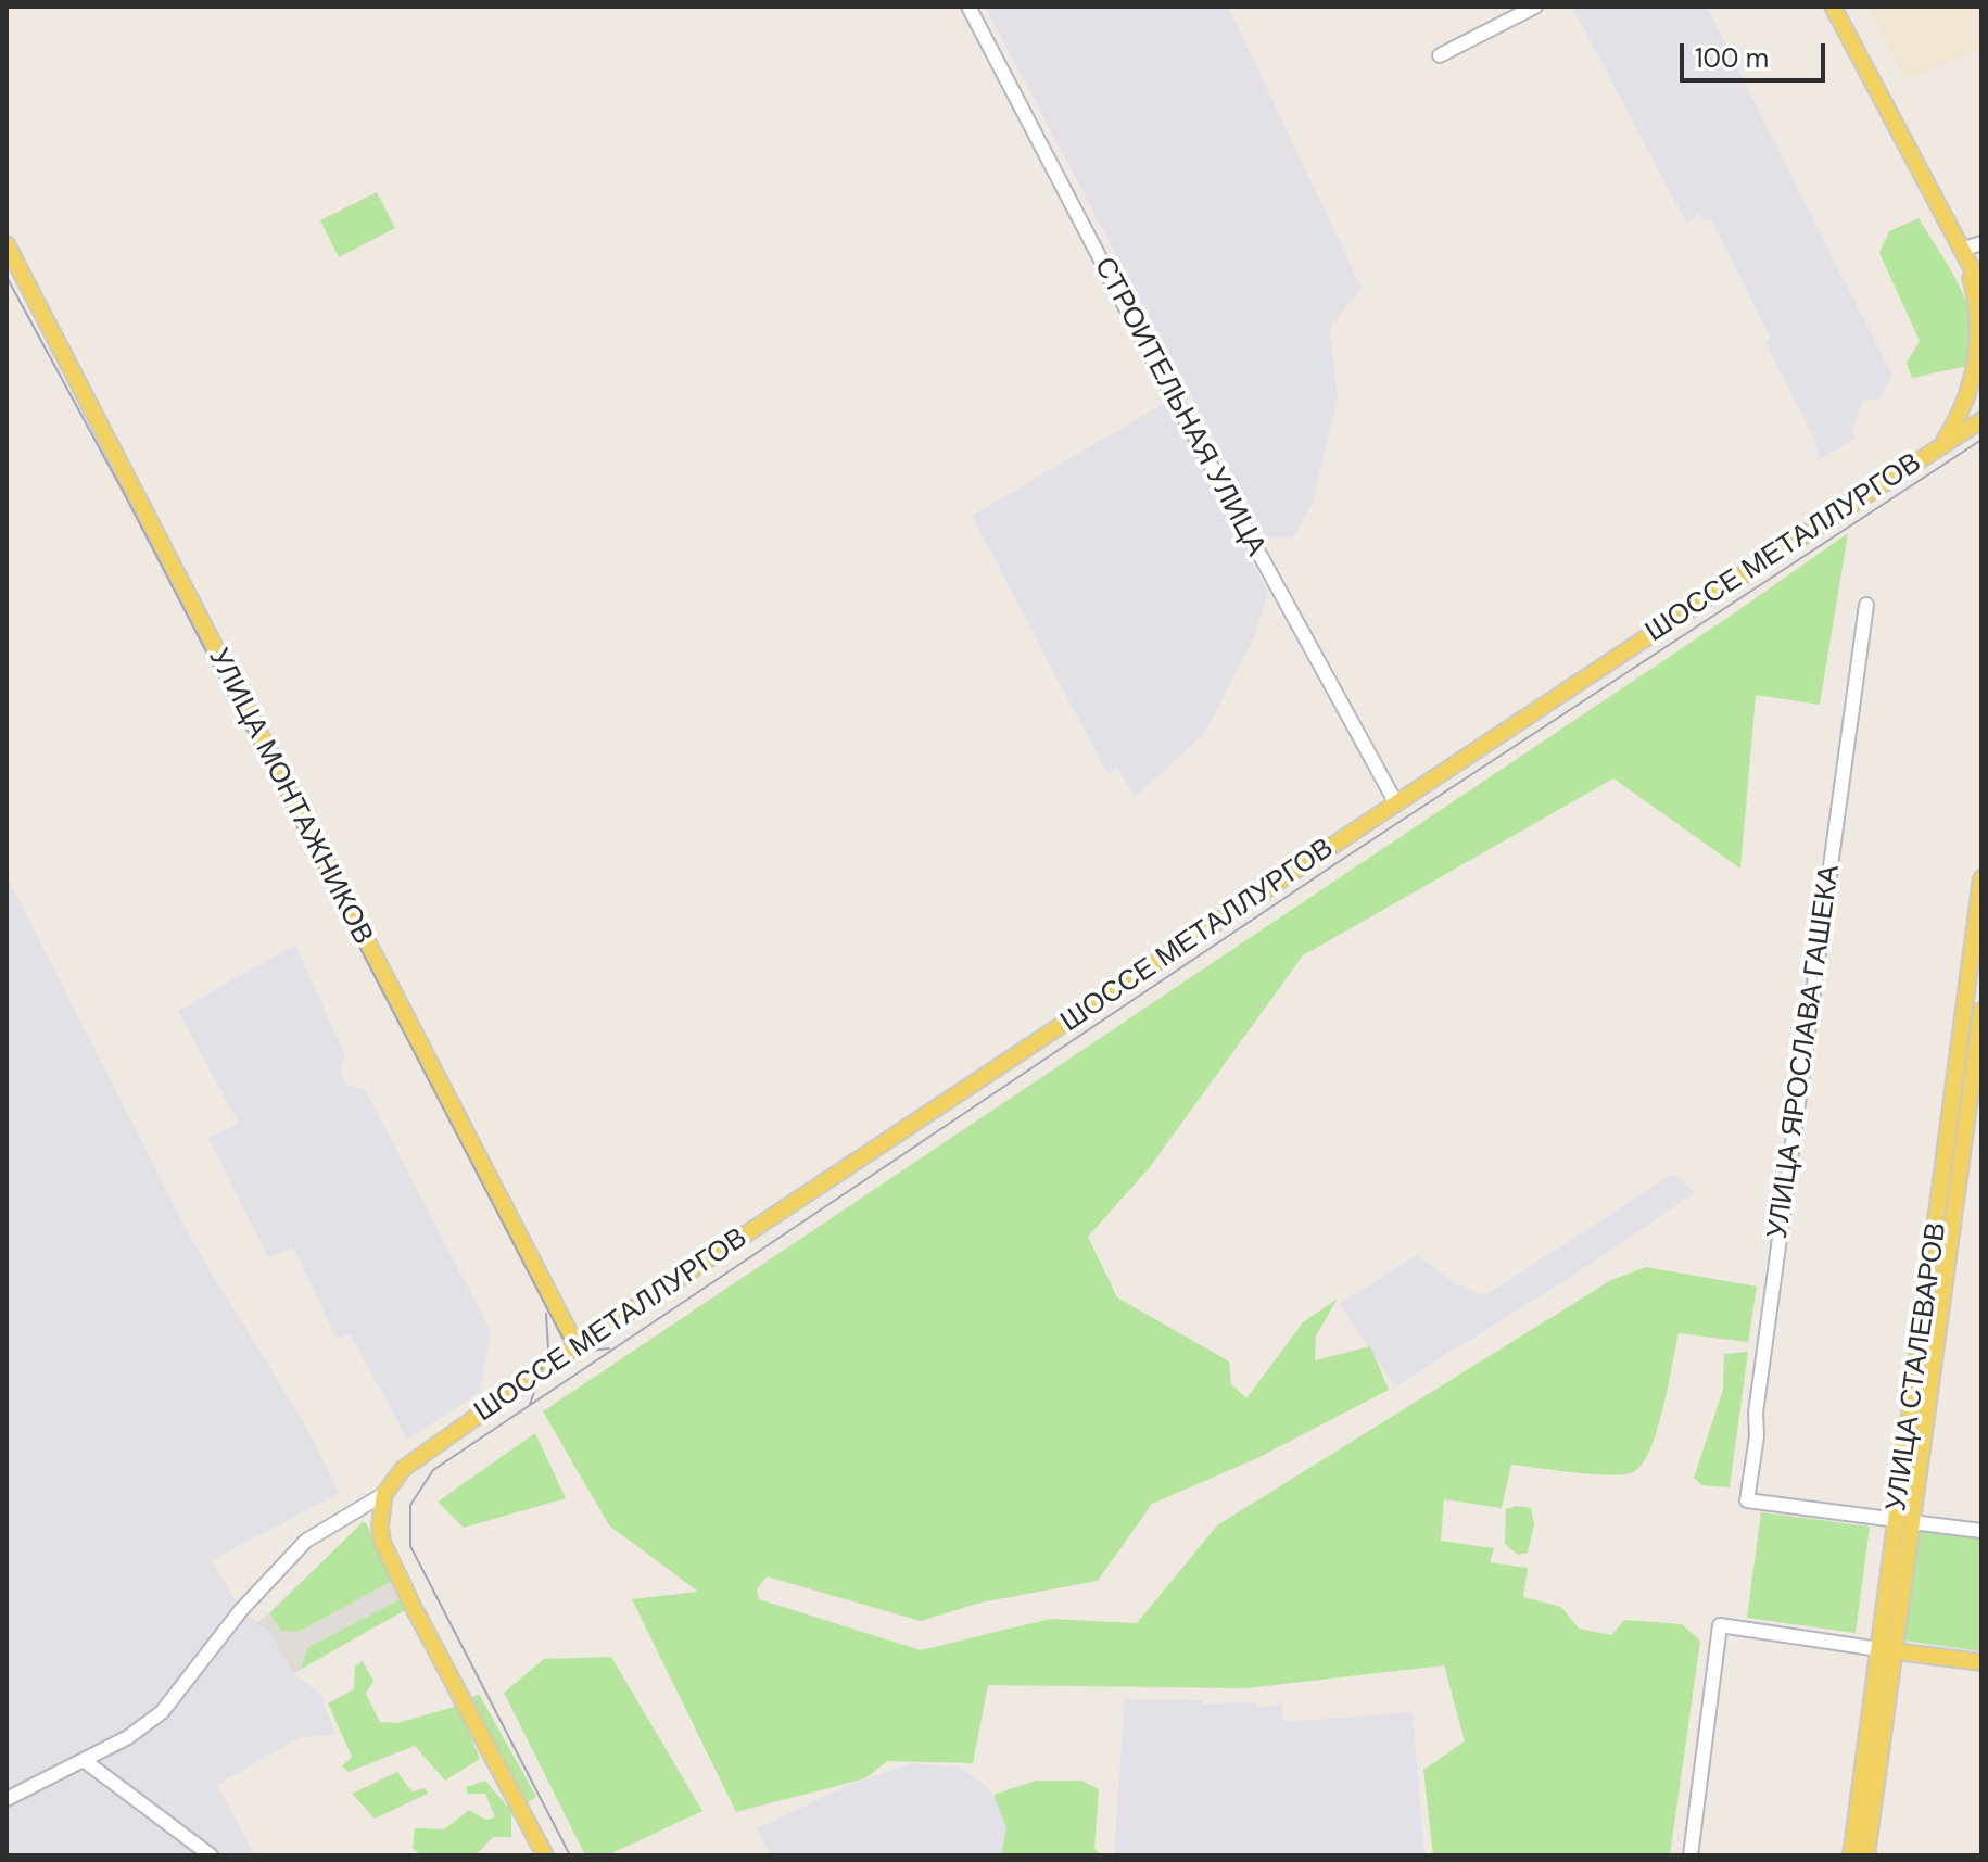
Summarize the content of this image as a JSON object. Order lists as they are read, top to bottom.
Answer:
{
  "streets": {
    "main road": ["ШОССЕ МЕТАЛЛУРГОВ", "УЛИЦА МОНТАЖНИКОВ", "УЛИЦА СТАЛЕВАРОВ"],
    "street": ["СТРОИТЕЛЬНАЯ УЛИЦА", "УЛИЦА ЯРОСЛАВА ГАШЕКА"]
  },
  "crossings": [
    ["СТРОИТЕЛЬНАЯ УЛИЦА", "ШОССЕ МЕТАЛЛУРГОВ"],
    ["ШОССЕ МЕТАЛЛУРГОВ", "УЛИЦА МОНТАЖНИКОВ"],
    ["УЛИЦА ЯРОСЛАВА ГАШЕКА", "УЛИЦА СТАЛЕВАРОВ"]
  ],
  "scale_bar": "100 m"
}
